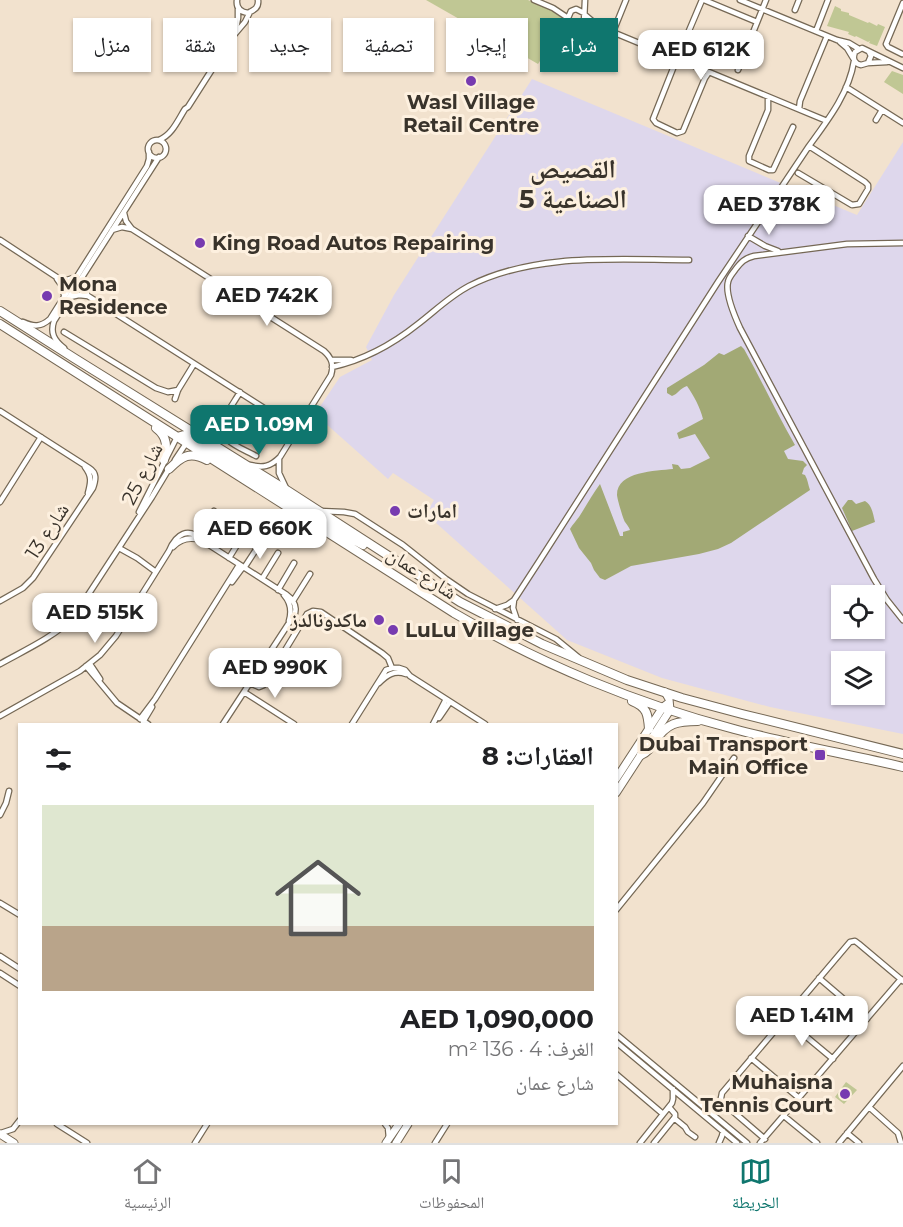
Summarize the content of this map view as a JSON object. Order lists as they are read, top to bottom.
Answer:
{
  "streets": {
    "main road": ["شارع عمان"],
    "street": ["شارع 25", "شارع 13"]
  },
  "crossings": [
    ["شارع 25", "شارع عمان"]
  ],
  "districts": ["القصيص الصناعية 5"],
  "places": {
    "other": [
      "Wasl Village Retail Centre",
      "King Road Autos Repairing",
      "Mona Residence",
      "امارات",
      "ماكدونالدز",
      "LuLu Village",
      "Muhaisna Tennis Court"
    ],
    "transit": ["Dubai Transport Main Office"]
  },
  "page": {
    "chip": [
      "شراء",
      "إيجار",
      "تصفية",
      "جديد",
      "شقة",
      "منزل"
    ],
    "price": [
      "AED 612K",
      "AED 378K",
      "AED 742K",
      "AED 1.09M",
      "AED 660K",
      "AED 515K",
      "AED 990K",
      "AED 1.41M"
    ],
    "heading": "العقارات: 8",
    "list": [
      {
        "name": "AED 1,090,000",
        "note": "الغرف: 4 · 136 m² · شارع عمان"
      }
    ],
    "tabs": ["الخريطة", "المحفوظات", "الرئيسية"]
  }
}
